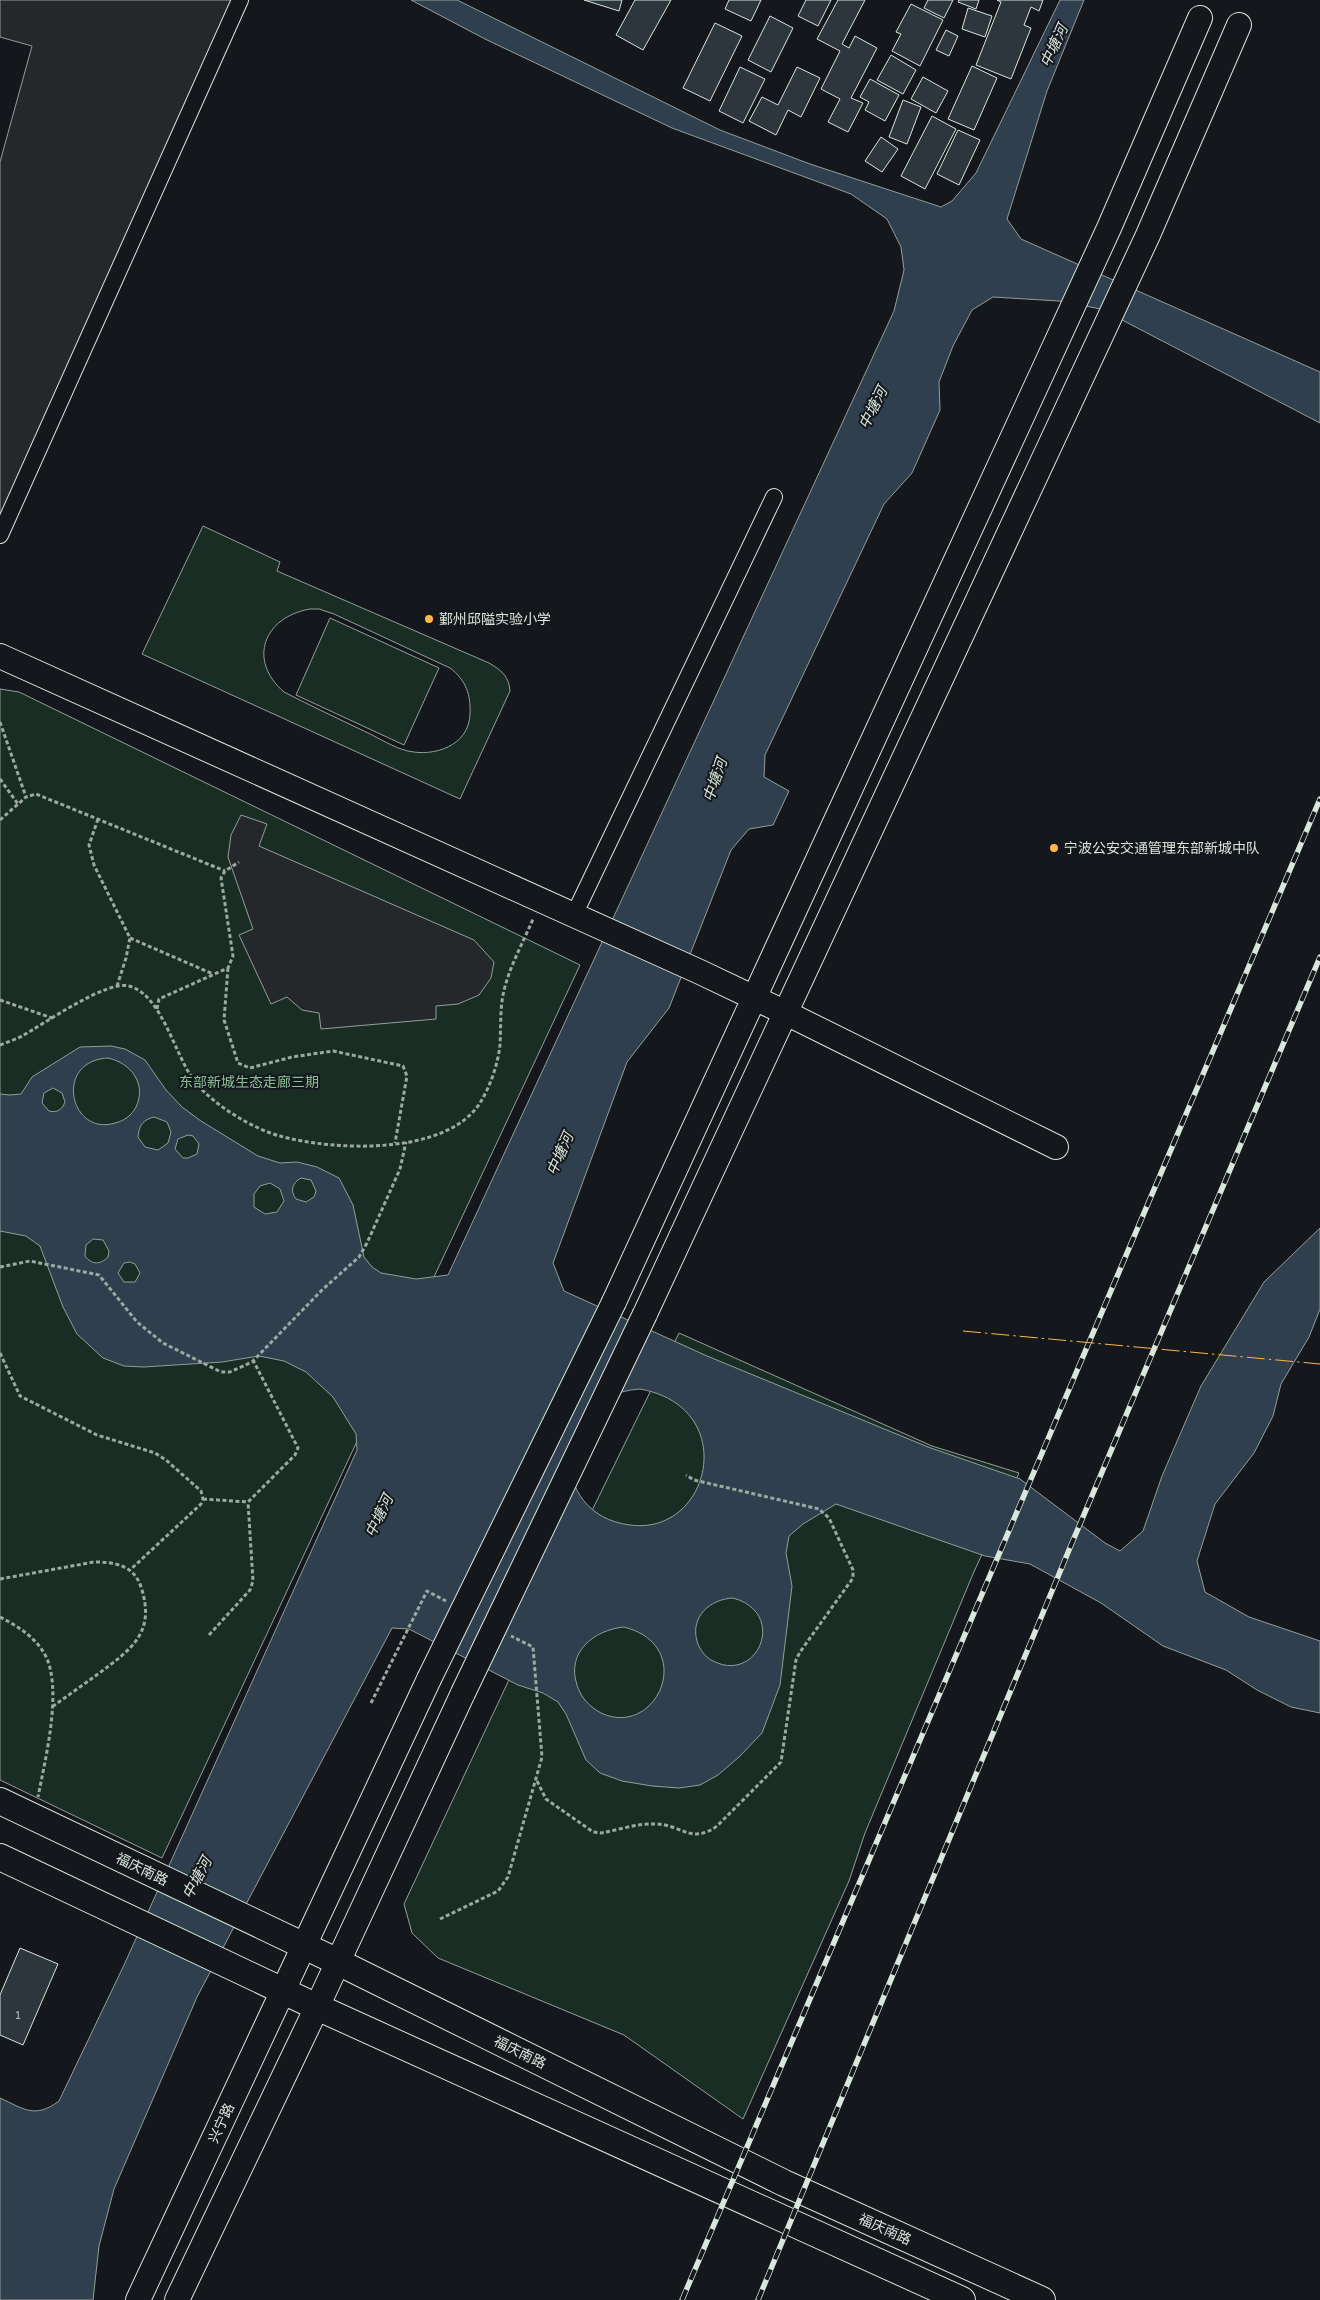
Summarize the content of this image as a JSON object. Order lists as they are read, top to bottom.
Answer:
{
  "streets": {
    "main road": ["福庆南路", "兴宁路"]
  },
  "crossings": [
    ["福庆南路", "兴宁路"]
  ],
  "water": ["中塘河"],
  "parks": ["东部新城生态走廊三期"],
  "places": ["鄞州邱隘实验小学", "宁波公安交通管理东部新城中队"],
  "house_numbers": ["1"]
}
